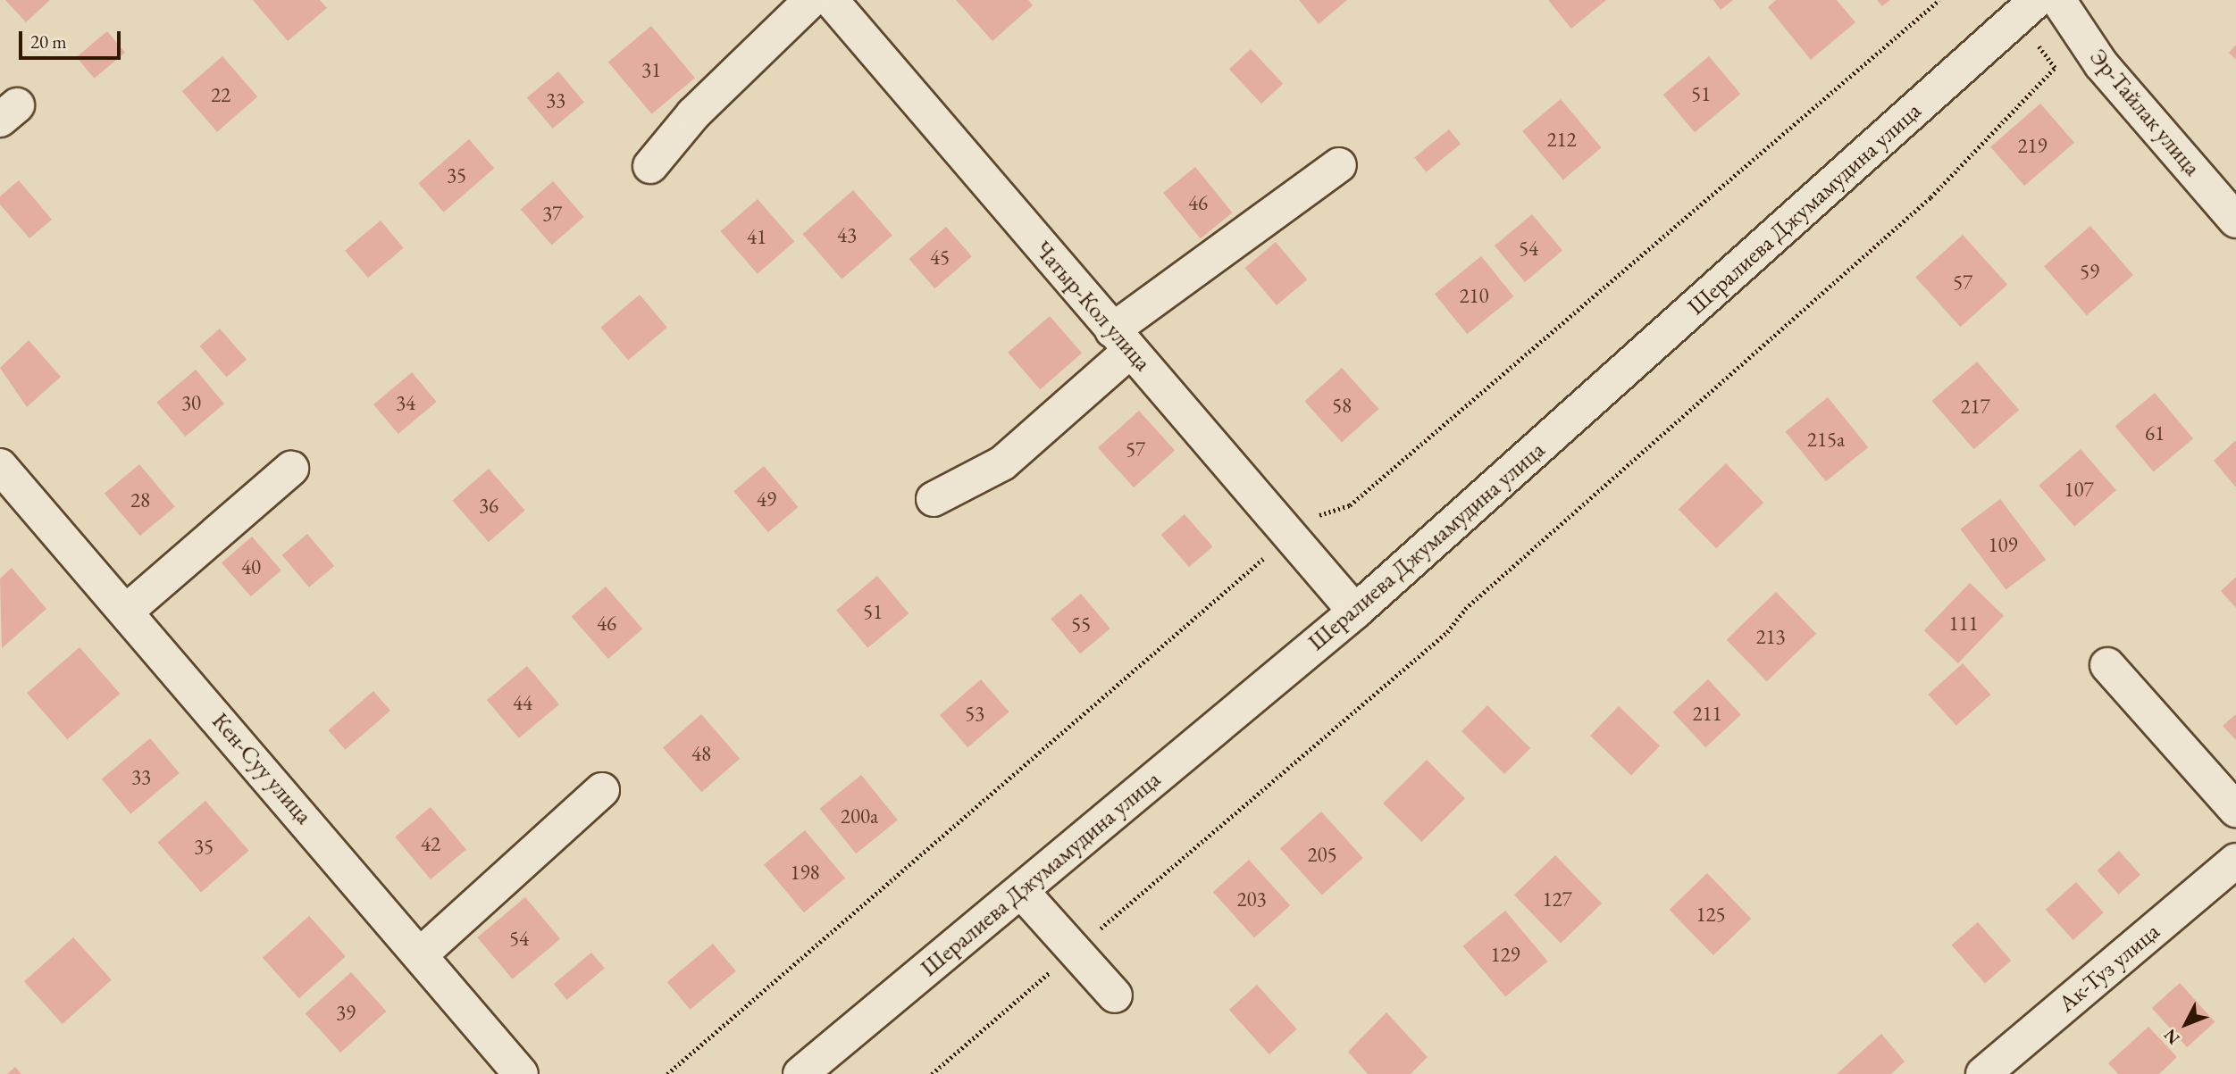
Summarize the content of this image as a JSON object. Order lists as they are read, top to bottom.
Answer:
{
  "streets": {
    "street": [
      "Эр-Тайлак улица",
      "Шералиева Джумамудина улица",
      "Чатыр-Кол улица",
      "Кен-Суу улица",
      "Ак-Туз улица"
    ]
  },
  "crossings": [
    ["Шералиева Джумамудина улица", "Чатыр-Кол улица"]
  ],
  "house_numbers": [
    "31",
    "51",
    "22",
    "33",
    "212",
    "219",
    "35",
    "46",
    "37",
    "43",
    "41",
    "54",
    "45",
    "59",
    "57",
    "210",
    "30",
    "34",
    "58",
    "217",
    "61",
    "215а",
    "57",
    "107",
    "49",
    "28",
    "36",
    "109",
    "40",
    "51",
    "46",
    "111",
    "55",
    "213",
    "44",
    "53",
    "211",
    "48",
    "33",
    "200а",
    "42",
    "35",
    "205",
    "198",
    "203",
    "127",
    "125",
    "54",
    "129",
    "39"
  ],
  "scale_bar": "20 m",
  "north": "bottom left"
}
